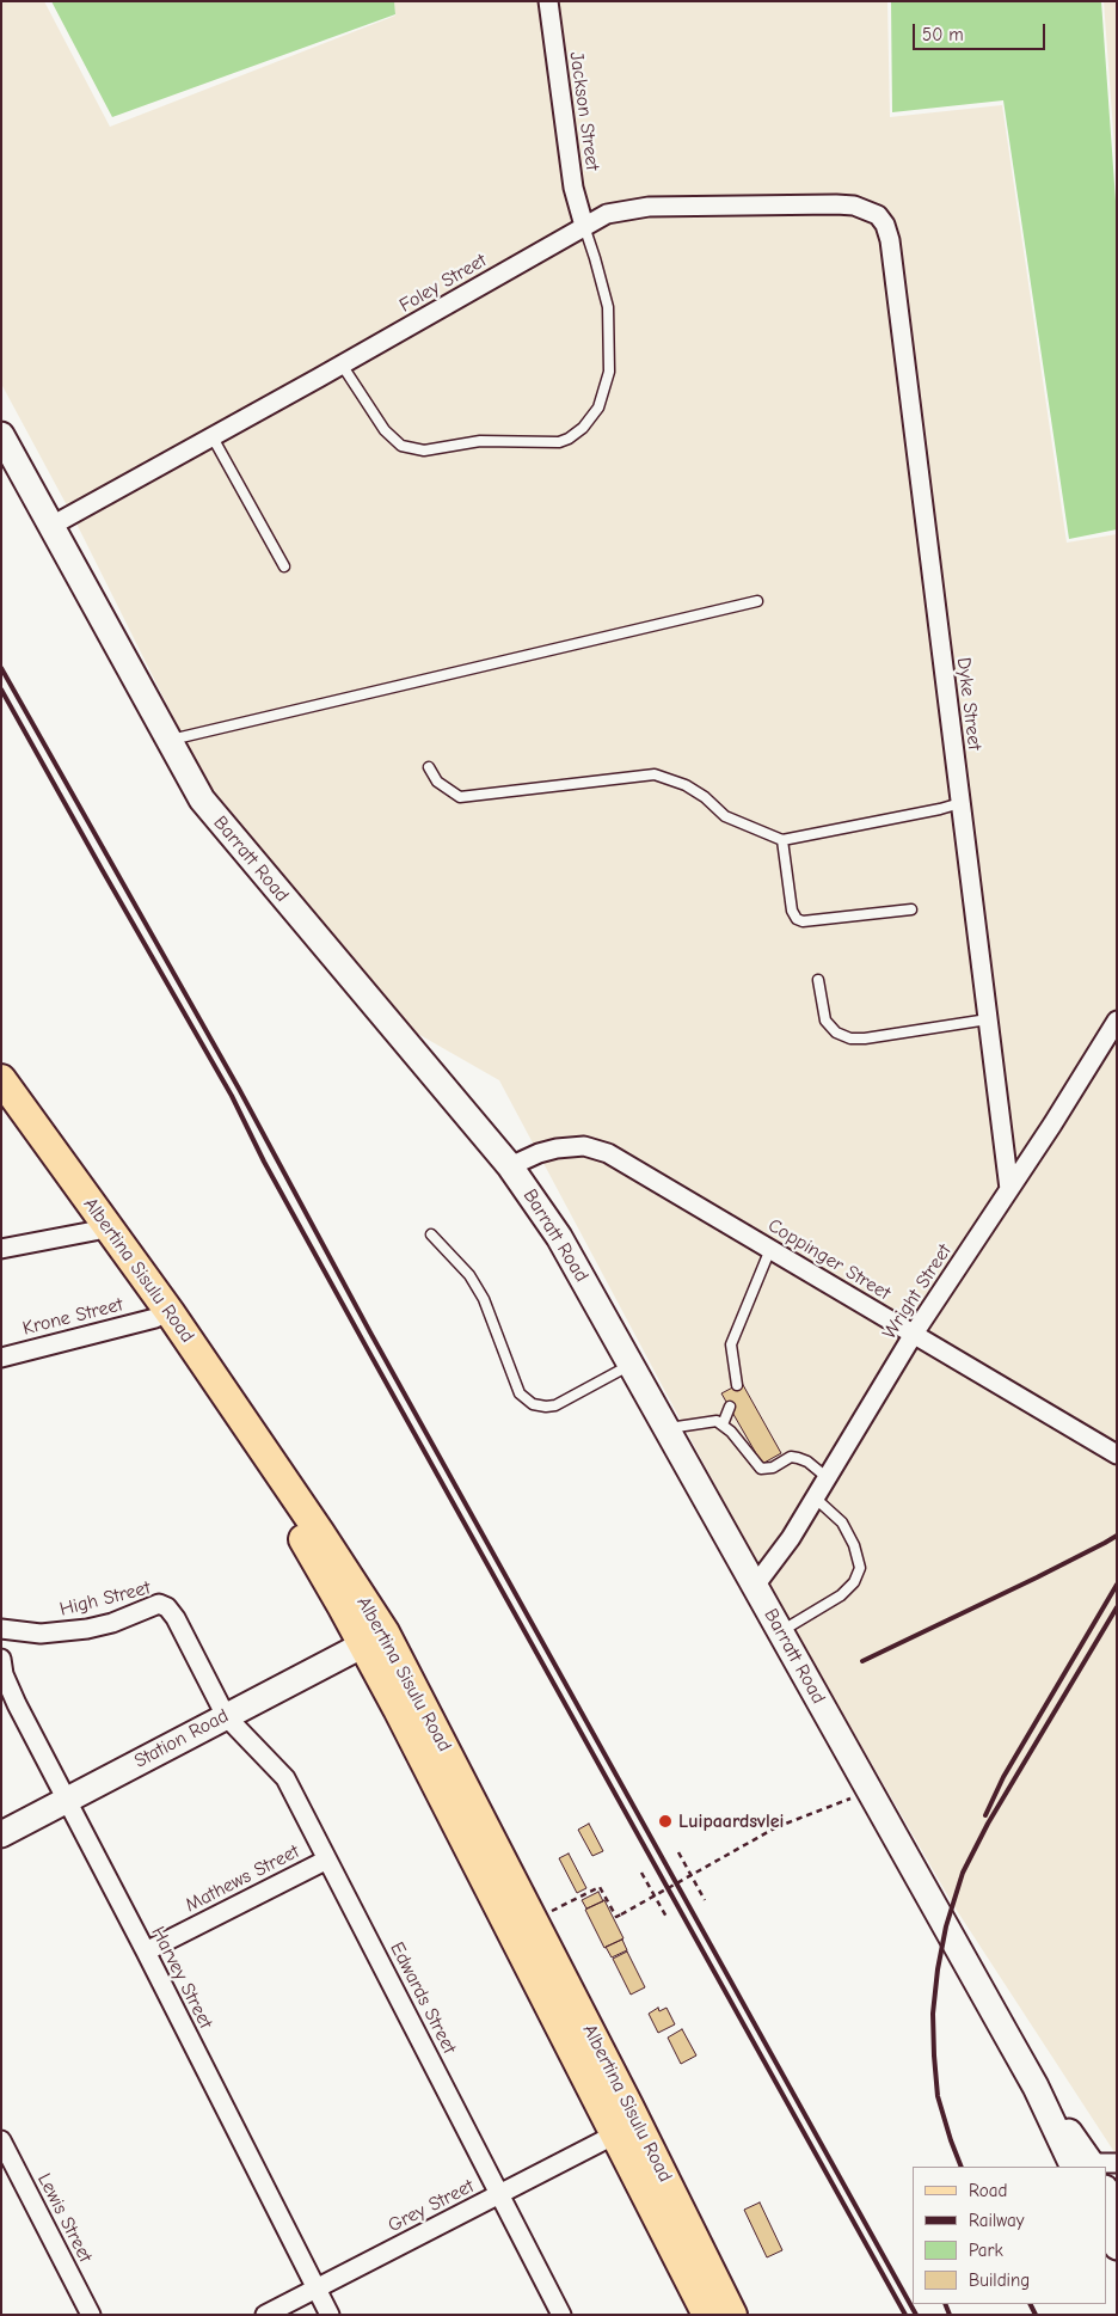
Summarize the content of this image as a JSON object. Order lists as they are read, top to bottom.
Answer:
{
  "streets": {
    "main road": ["Barratt Road", "Albertina Sisulu Road", "Station Road"],
    "street": [
      "Jackson Street",
      "Foley Street",
      "Dyke Street",
      "Coppinger Street",
      "Wright Street",
      "Krone Street",
      "High Street",
      "Mathews Street",
      "Harvey Street",
      "Edwards Street",
      "Grey Street",
      "Lewis Street"
    ]
  },
  "crossings": [
    ["Jackson Street", "Foley Street"],
    ["Foley Street", "Dyke Street"],
    ["Foley Street", "Barratt Road"],
    ["Dyke Street", "Wright Street"],
    ["Barratt Road", "Coppinger Street"],
    ["Barratt Road", "Wright Street"],
    ["Coppinger Street", "Wright Street"],
    ["Albertina Sisulu Road", "Krone Street"],
    ["Albertina Sisulu Road", "Station Road"],
    ["Albertina Sisulu Road", "Grey Street"],
    ["High Street", "Station Road"],
    ["High Street", "Edwards Street"],
    ["Station Road", "Harvey Street"],
    ["Station Road", "Edwards Street"],
    ["Mathews Street", "Harvey Street"],
    ["Mathews Street", "Edwards Street"],
    ["Harvey Street", "Grey Street"],
    ["Edwards Street", "Grey Street"]
  ],
  "places": ["Luipaardsvlei"],
  "legend": [
    "Road",
    "Railway",
    "Park",
    "Building"
  ],
  "scale_bar": "50 m"
}
